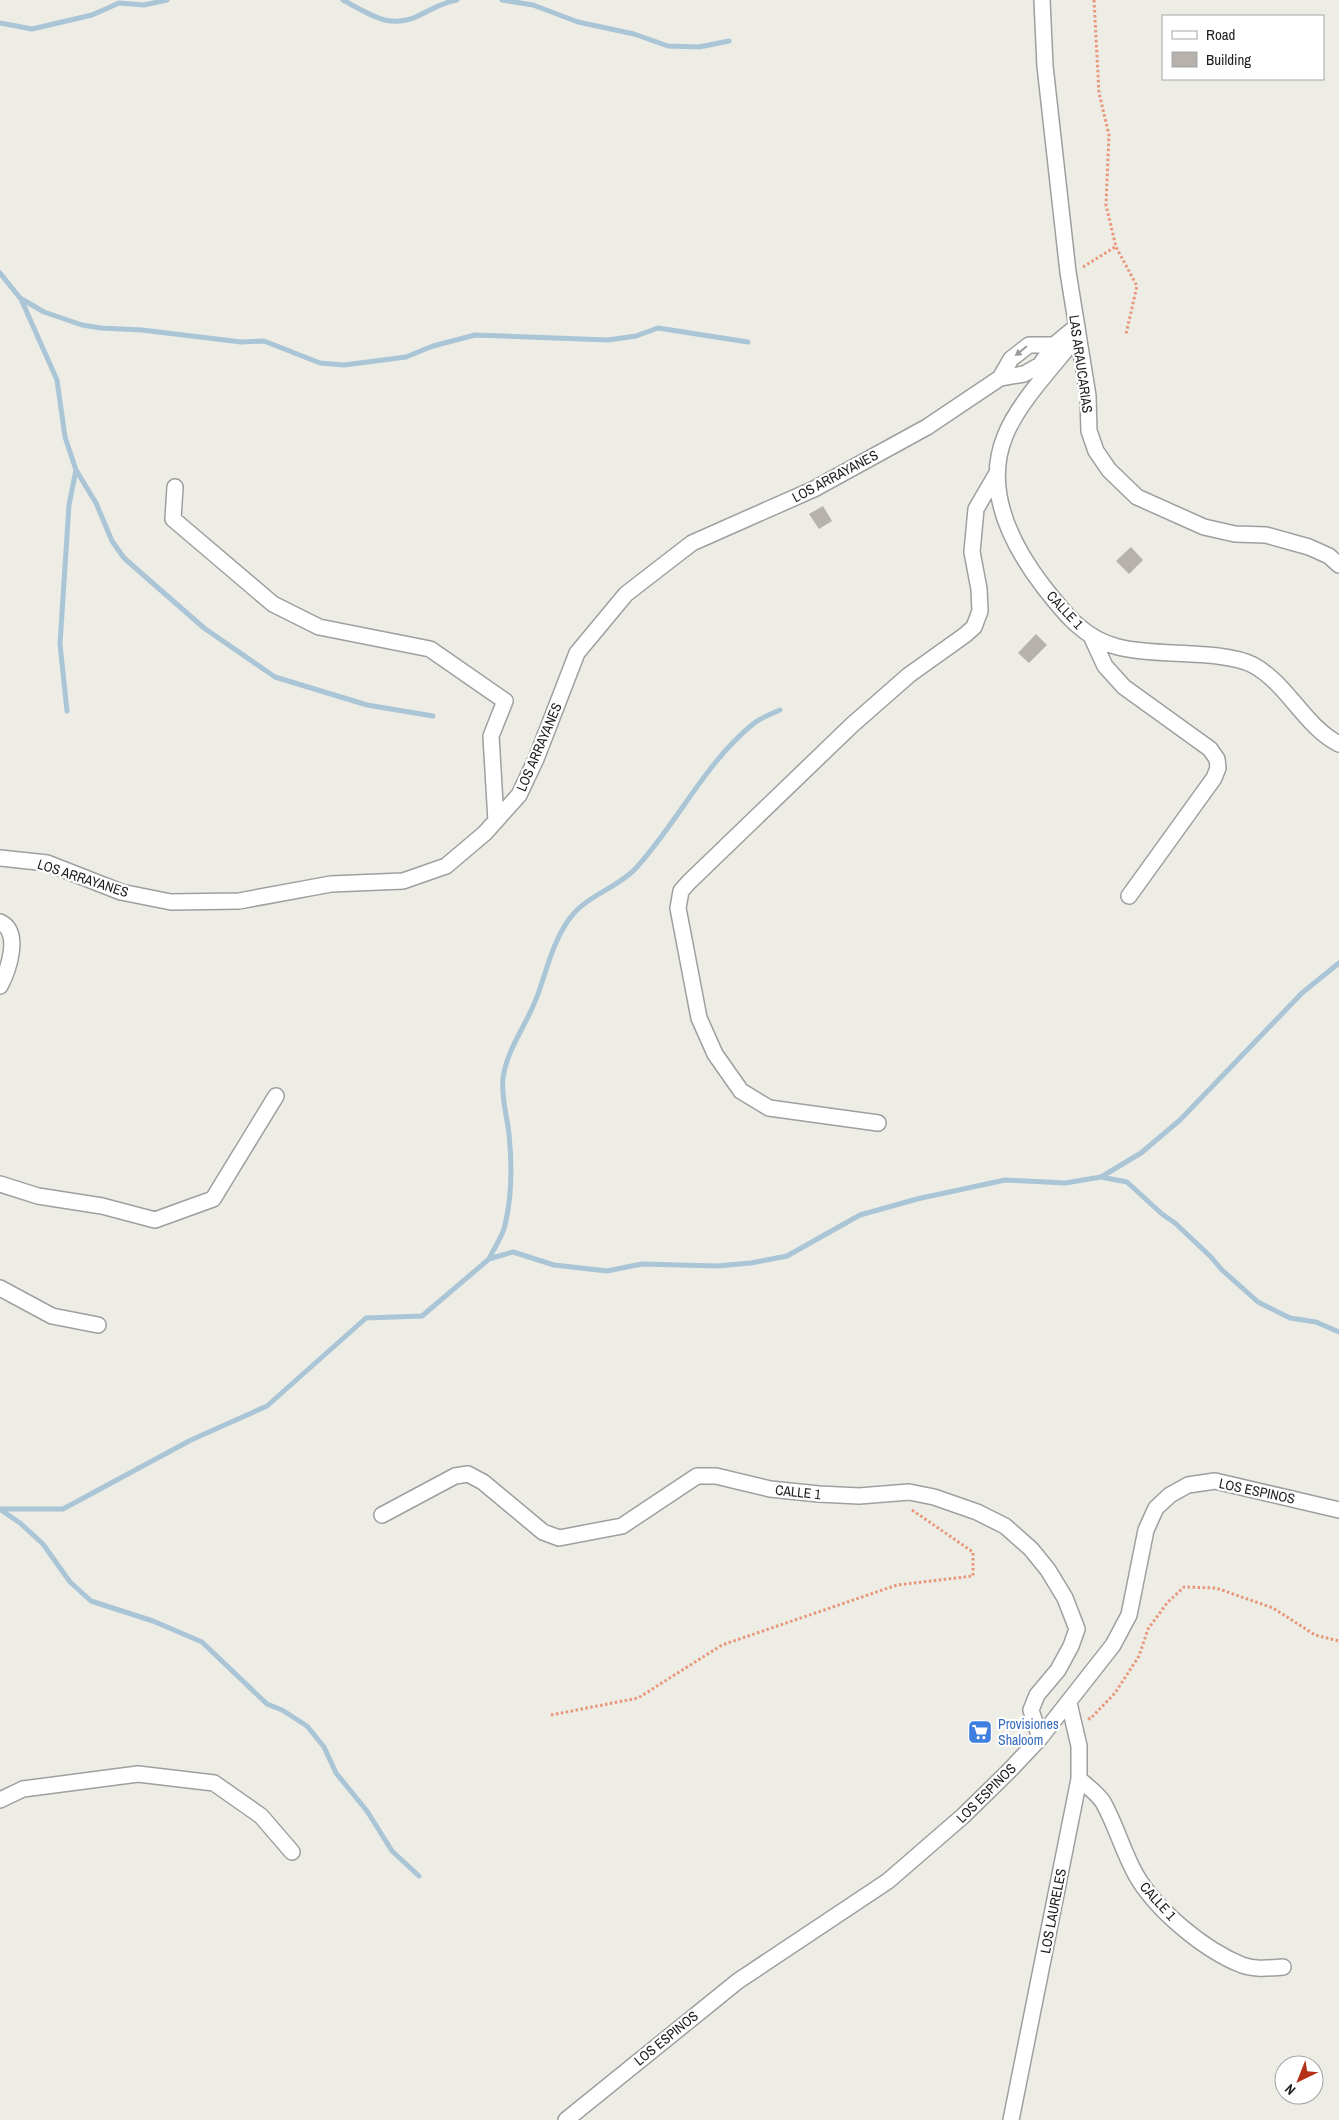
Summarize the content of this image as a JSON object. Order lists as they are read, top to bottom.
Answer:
{
  "streets": {
    "street": [
      "LAS ARAUCARIAS",
      "LOS ARRAYANES",
      "CALLE 1",
      "LOS ESPINOS",
      "LOS LAURELES"
    ]
  },
  "crossings": [
    ["LAS ARAUCARIAS", "LOS ARRAYANES"],
    ["LAS ARAUCARIAS", "CALLE 1"],
    ["LOS ARRAYANES", "CALLE 1"],
    ["CALLE 1", "LOS ESPINOS"],
    ["CALLE 1", "LOS LAURELES"],
    ["LOS ESPINOS", "LOS LAURELES"]
  ],
  "places": {
    "supermarket": ["Provisiones Shaloom"]
  },
  "legend": ["Road", "Building"],
  "north": "bottom left"
}
